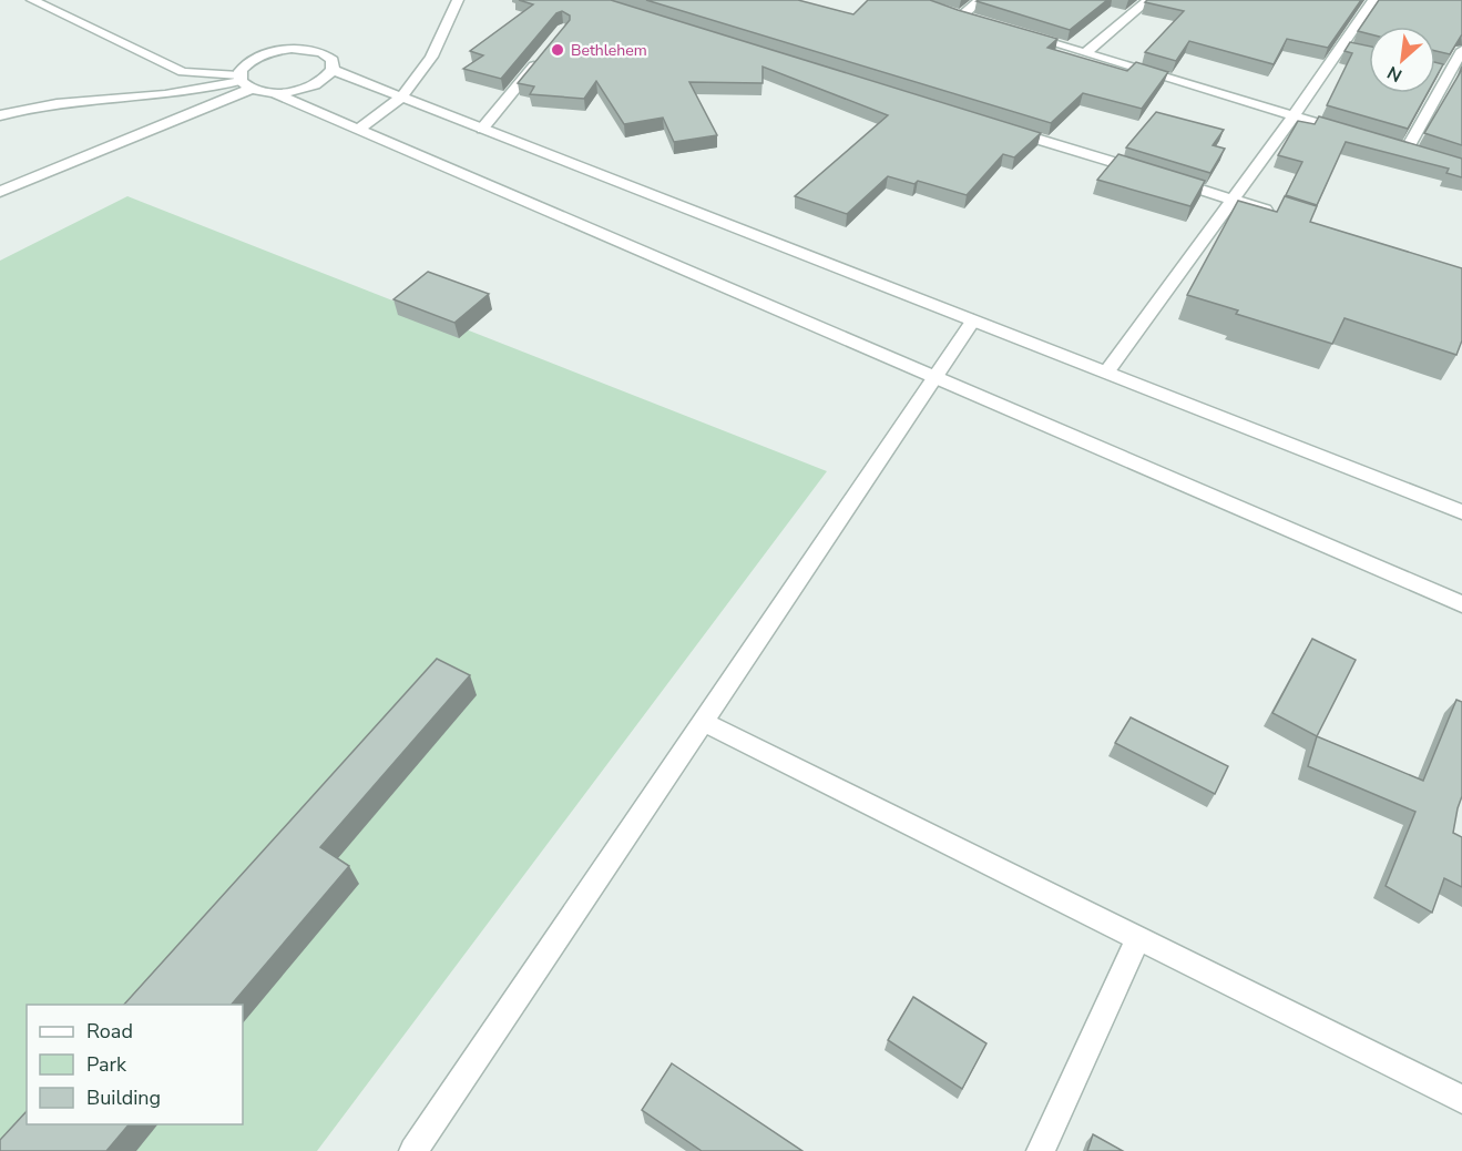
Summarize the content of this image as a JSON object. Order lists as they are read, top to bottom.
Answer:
{
  "places": ["Bethlehem"],
  "legend": ["Road", "Park", "Building"],
  "north": "bottom left"
}
